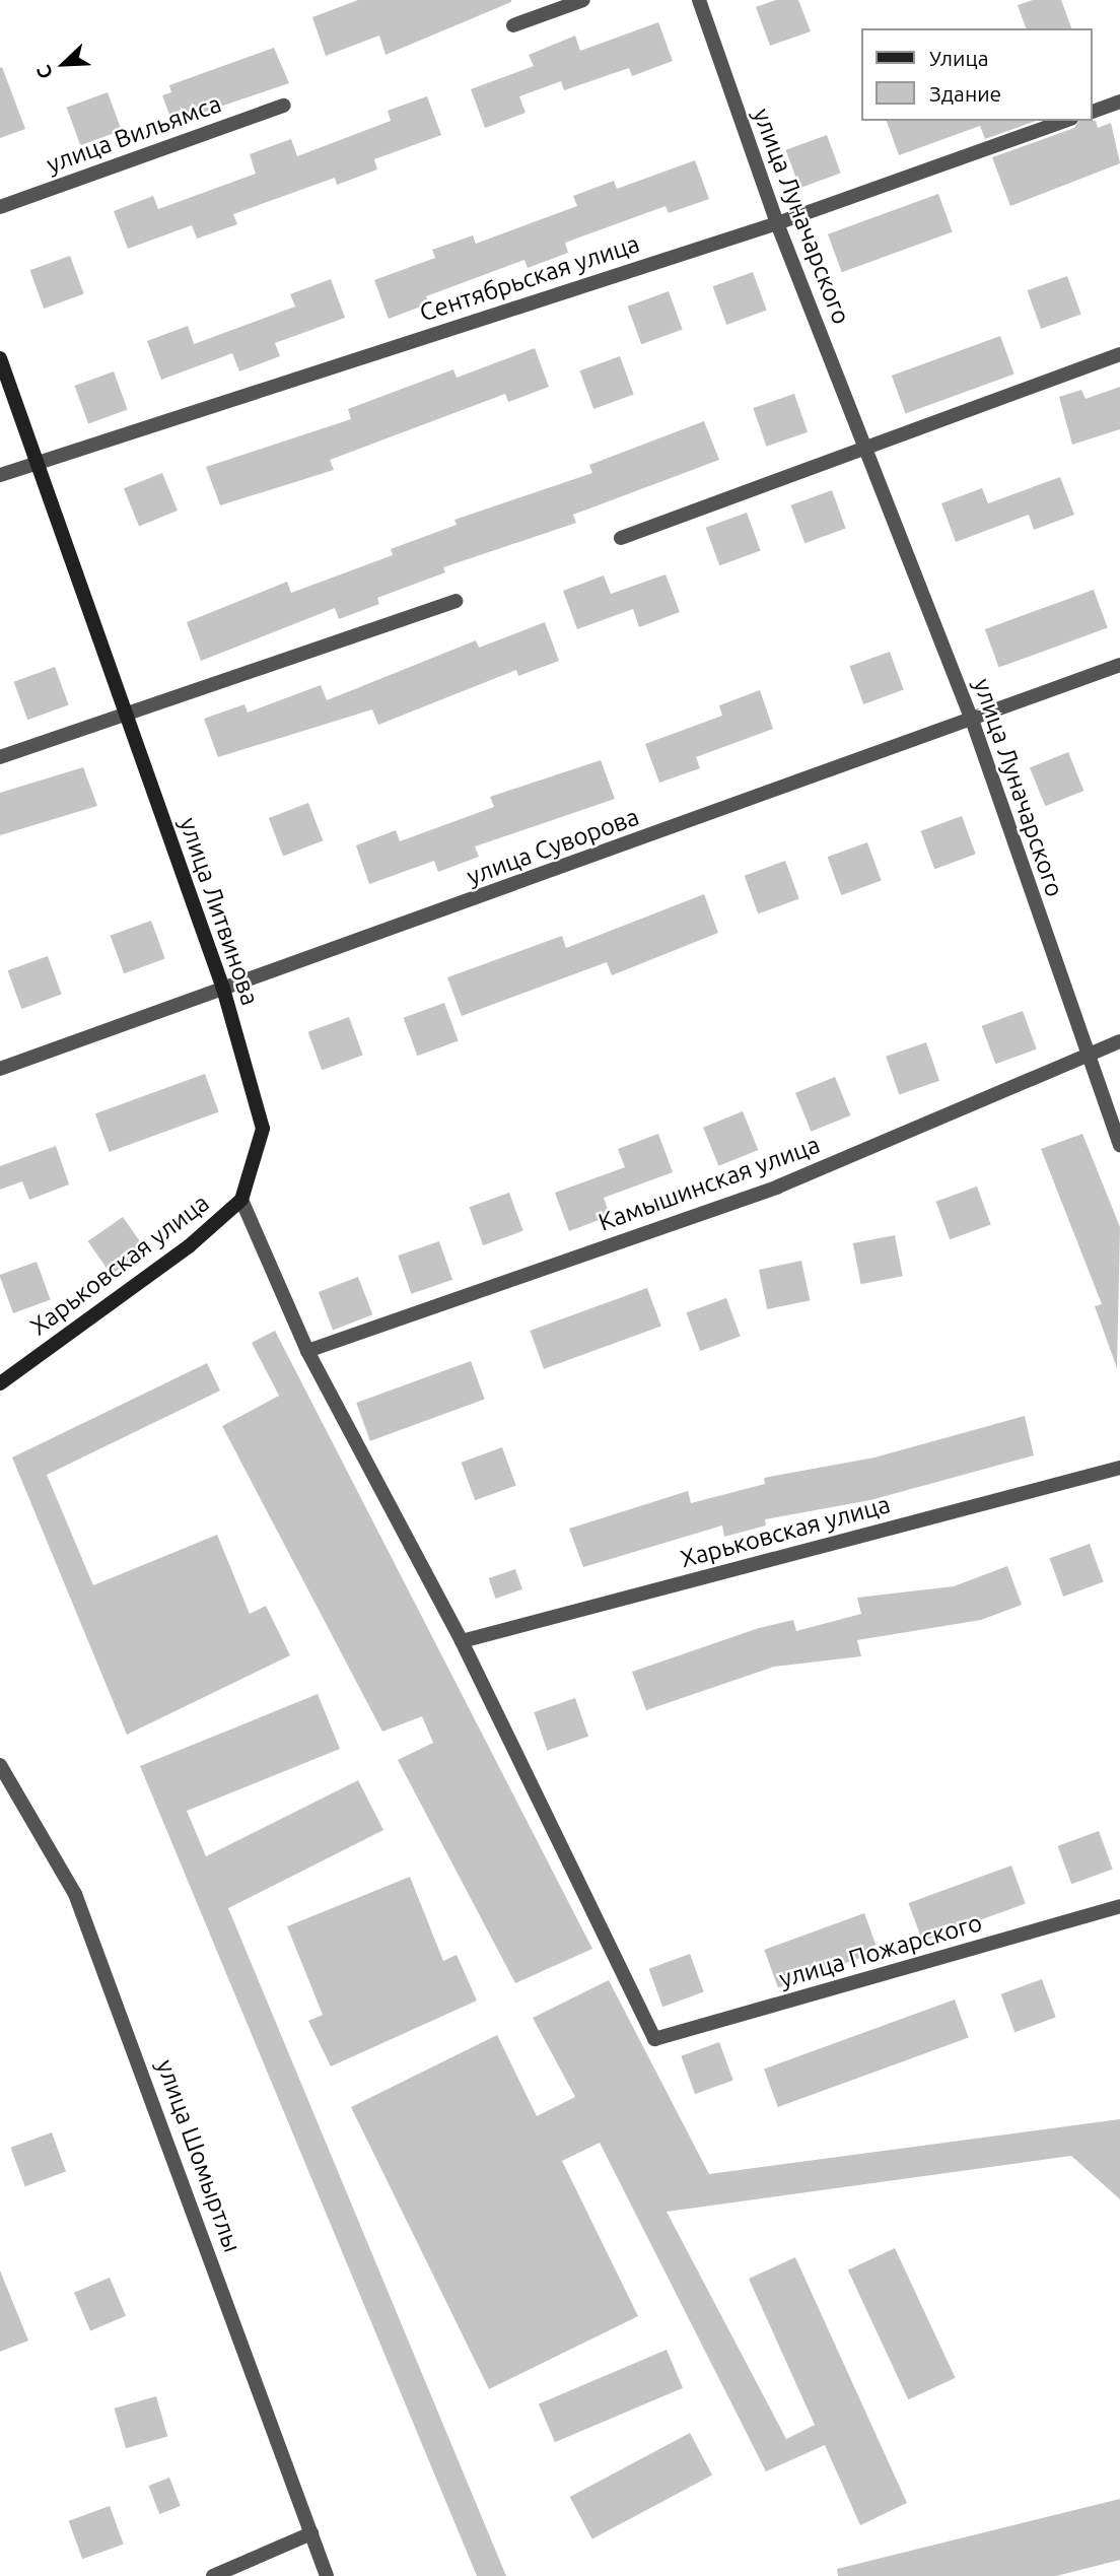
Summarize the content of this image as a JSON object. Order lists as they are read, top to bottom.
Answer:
{
  "streets": {
    "street": [
      "улица Вильямса",
      "улица Луначарского",
      "Сентябрьская улица",
      "улица Суворова",
      "улица Литвинова",
      "Камышинская улица",
      "Харьковская улица",
      "улица Пожарского",
      "улица Шомыртлы"
    ]
  },
  "crossings": [
    ["улица Луначарского", "Сентябрьская улица"],
    ["улица Луначарского", "улица Суворова"],
    ["улица Луначарского", "Камышинская улица"],
    ["Сентябрьская улица", "улица Литвинова"],
    ["улица Суворова", "улица Литвинова"],
    ["улица Литвинова", "Харьковская улица"],
    ["Харьковская улица", "улица Пожарского"]
  ],
  "legend": ["Улица", "Здание"],
  "north": "bottom left"
}
